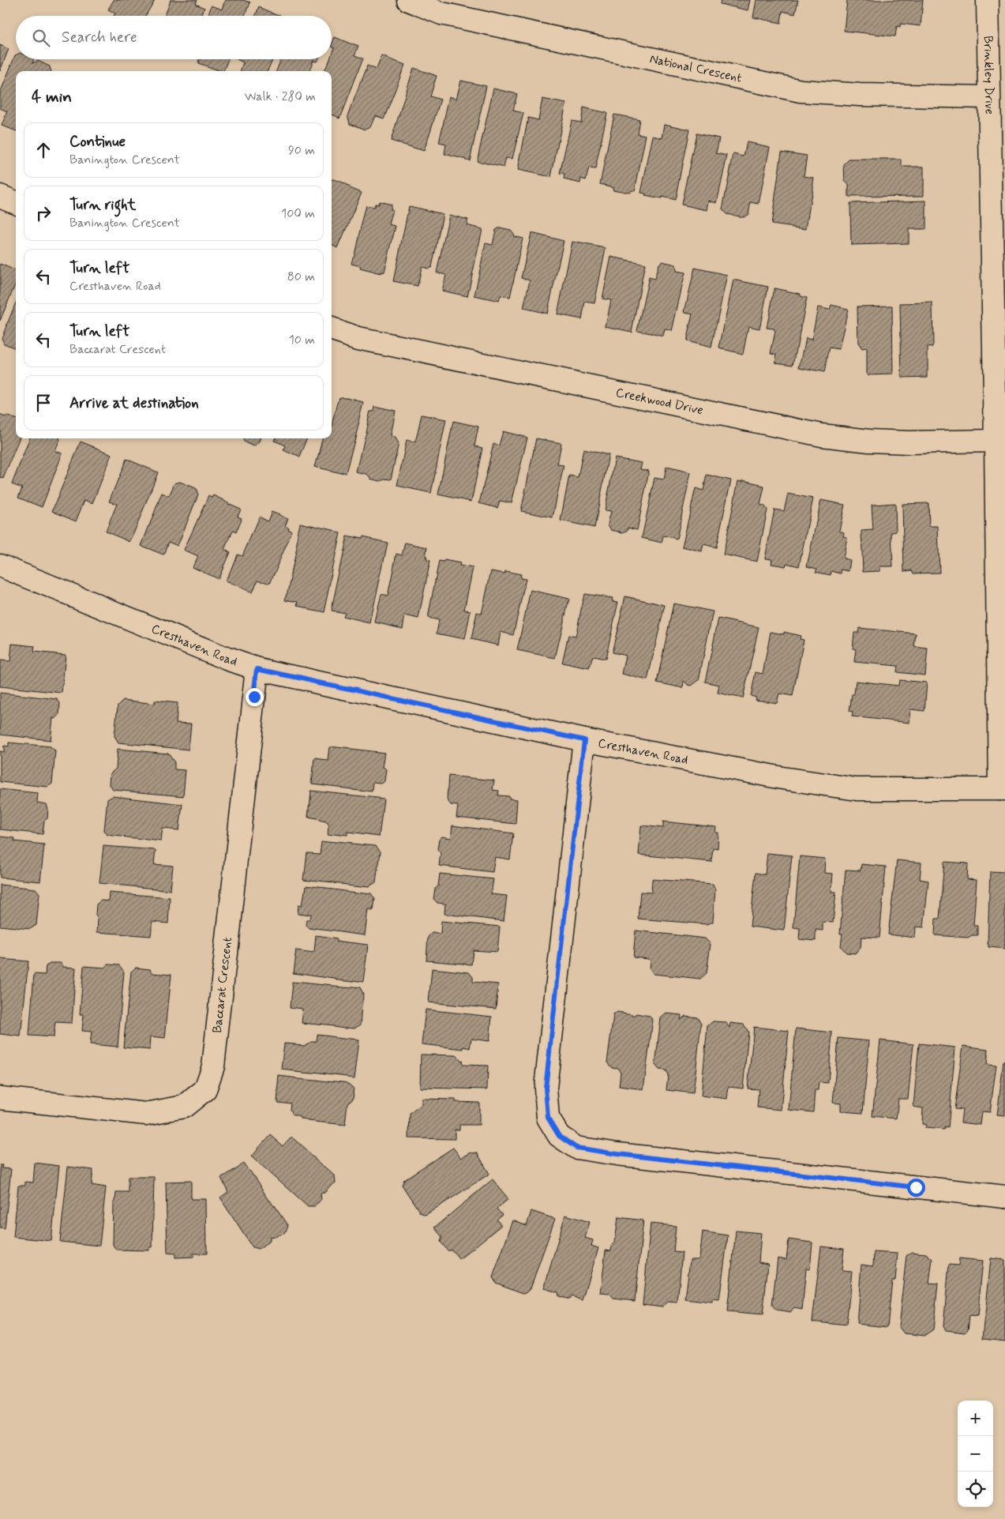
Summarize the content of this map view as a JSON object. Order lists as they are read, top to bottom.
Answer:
{
  "streets": {
    "street": [
      "National Crescent",
      "Brinkley Drive",
      "Creekwood Drive",
      "Cresthaven Road",
      "Baccarat Crescent"
    ]
  },
  "crossings": [
    ["National Crescent", "Brinkley Drive"],
    ["Brinkley Drive", "Creekwood Drive"],
    ["Brinkley Drive", "Cresthaven Road"],
    ["Cresthaven Road", "Baccarat Crescent"]
  ],
  "page": {
    "search": "Search here",
    "heading": ["4 min", "Walk · 280 m"],
    "list": [
      ["Continue", "Banington Crescent", "90 m"],
      ["Turn right", "Banington Crescent", "100 m"],
      ["Turn left", "Cresthaven Road", "80 m"],
      ["Turn left", "Baccarat Crescent", "10 m"],
      "Arrive at destination"
    ],
    "map_buttons": ["+", "−"]
  }
}
